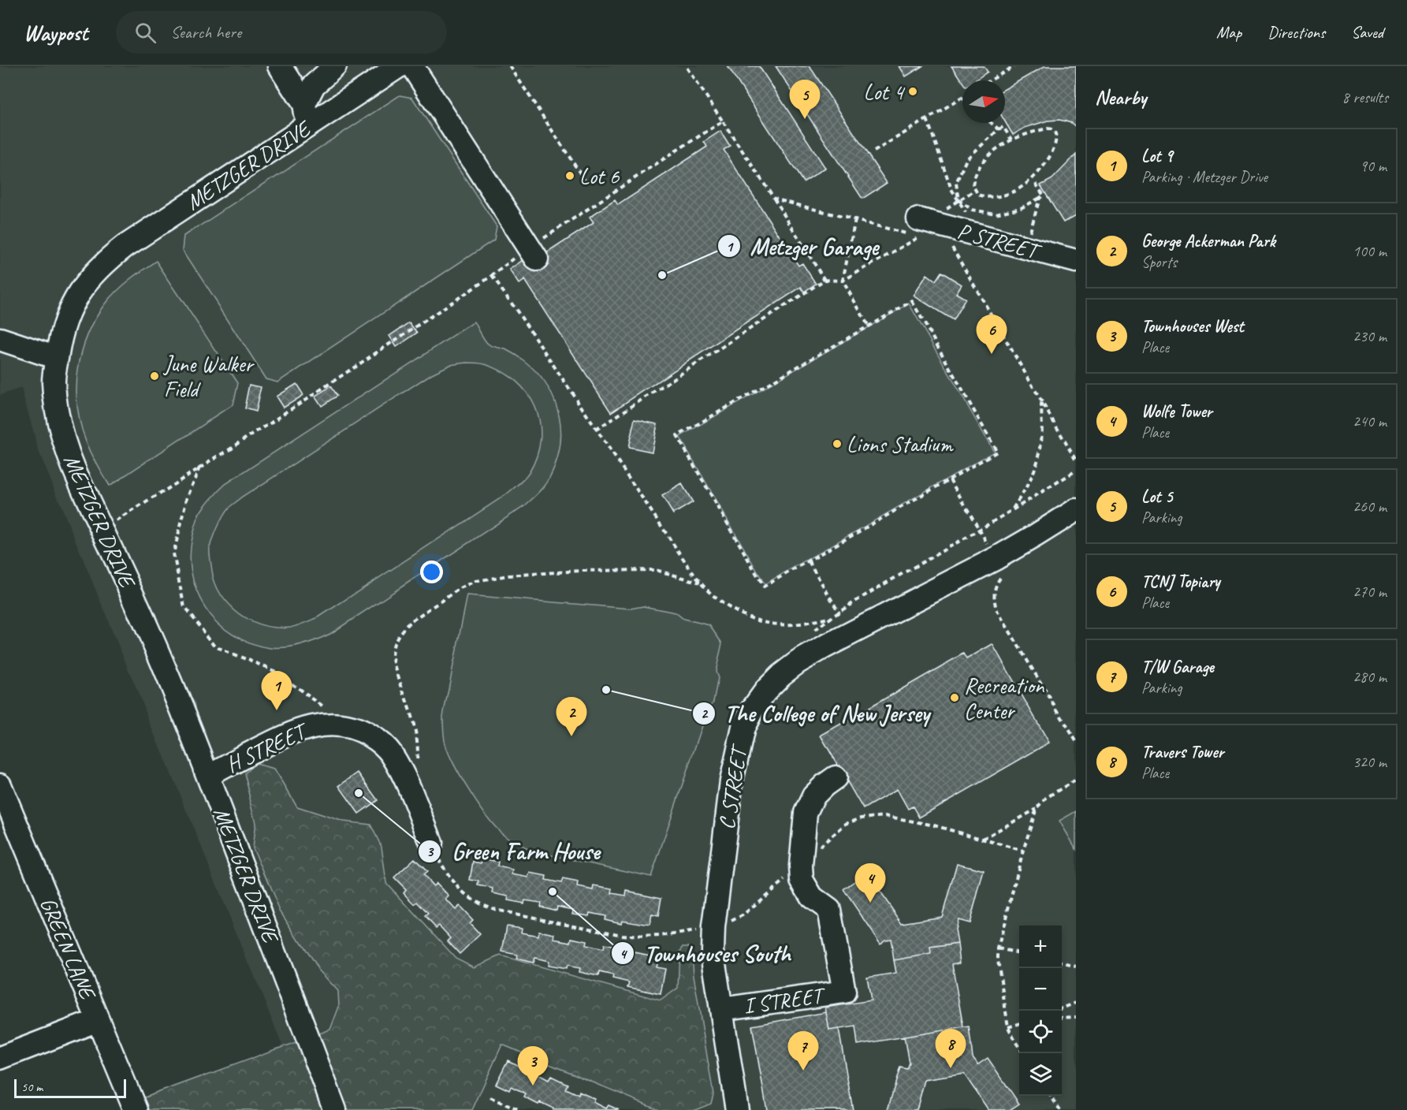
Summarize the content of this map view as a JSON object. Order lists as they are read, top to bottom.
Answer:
{
  "streets": {
    "street": [
      "METZGER DRIVE",
      "P STREET",
      "H STREET",
      "C STREET",
      "GREEN LANE",
      "I STREET"
    ]
  },
  "crossings": [
    ["METZGER DRIVE", "H STREET"],
    ["C STREET", "I STREET"]
  ],
  "places": [
    "Lot 4",
    "Lot 6",
    "Metzger Garage",
    "June Walker Field",
    "Lions Stadium",
    "The College of New Jersey",
    "Recreation Center",
    "Green Farm House",
    "Townhouses South"
  ],
  "scale_bar": "50 m",
  "north": "right",
  "page": {
    "header": "Waypost",
    "search": "Search here",
    "nav": ["Map", "Directions", "Saved"],
    "heading": ["Nearby", "8 results"],
    "pins": [
      "5",
      "6",
      "1",
      "2",
      "4",
      "8",
      "7",
      "3"
    ],
    "list": [
      {
        "mark": "1",
        "name": "Lot 9",
        "note": "Parking · Metzger Drive",
        "value": "90 m"
      },
      {
        "mark": "2",
        "name": "George Ackerman Park",
        "note": "Sports",
        "value": "100 m"
      },
      {
        "mark": "3",
        "name": "Townhouses West",
        "note": "Place",
        "value": "230 m"
      },
      {
        "mark": "4",
        "name": "Wolfe Tower",
        "note": "Place",
        "value": "240 m"
      },
      {
        "mark": "5",
        "name": "Lot 5",
        "note": "Parking",
        "value": "260 m"
      },
      {
        "mark": "6",
        "name": "TCNJ Topiary",
        "note": "Place",
        "value": "270 m"
      },
      {
        "mark": "7",
        "name": "T/W Garage",
        "note": "Parking",
        "value": "280 m"
      },
      {
        "mark": "8",
        "name": "Travers Tower",
        "note": "Place",
        "value": "320 m"
      }
    ],
    "map_buttons": ["+", "−"],
    "scale": "50 m"
  }
}
